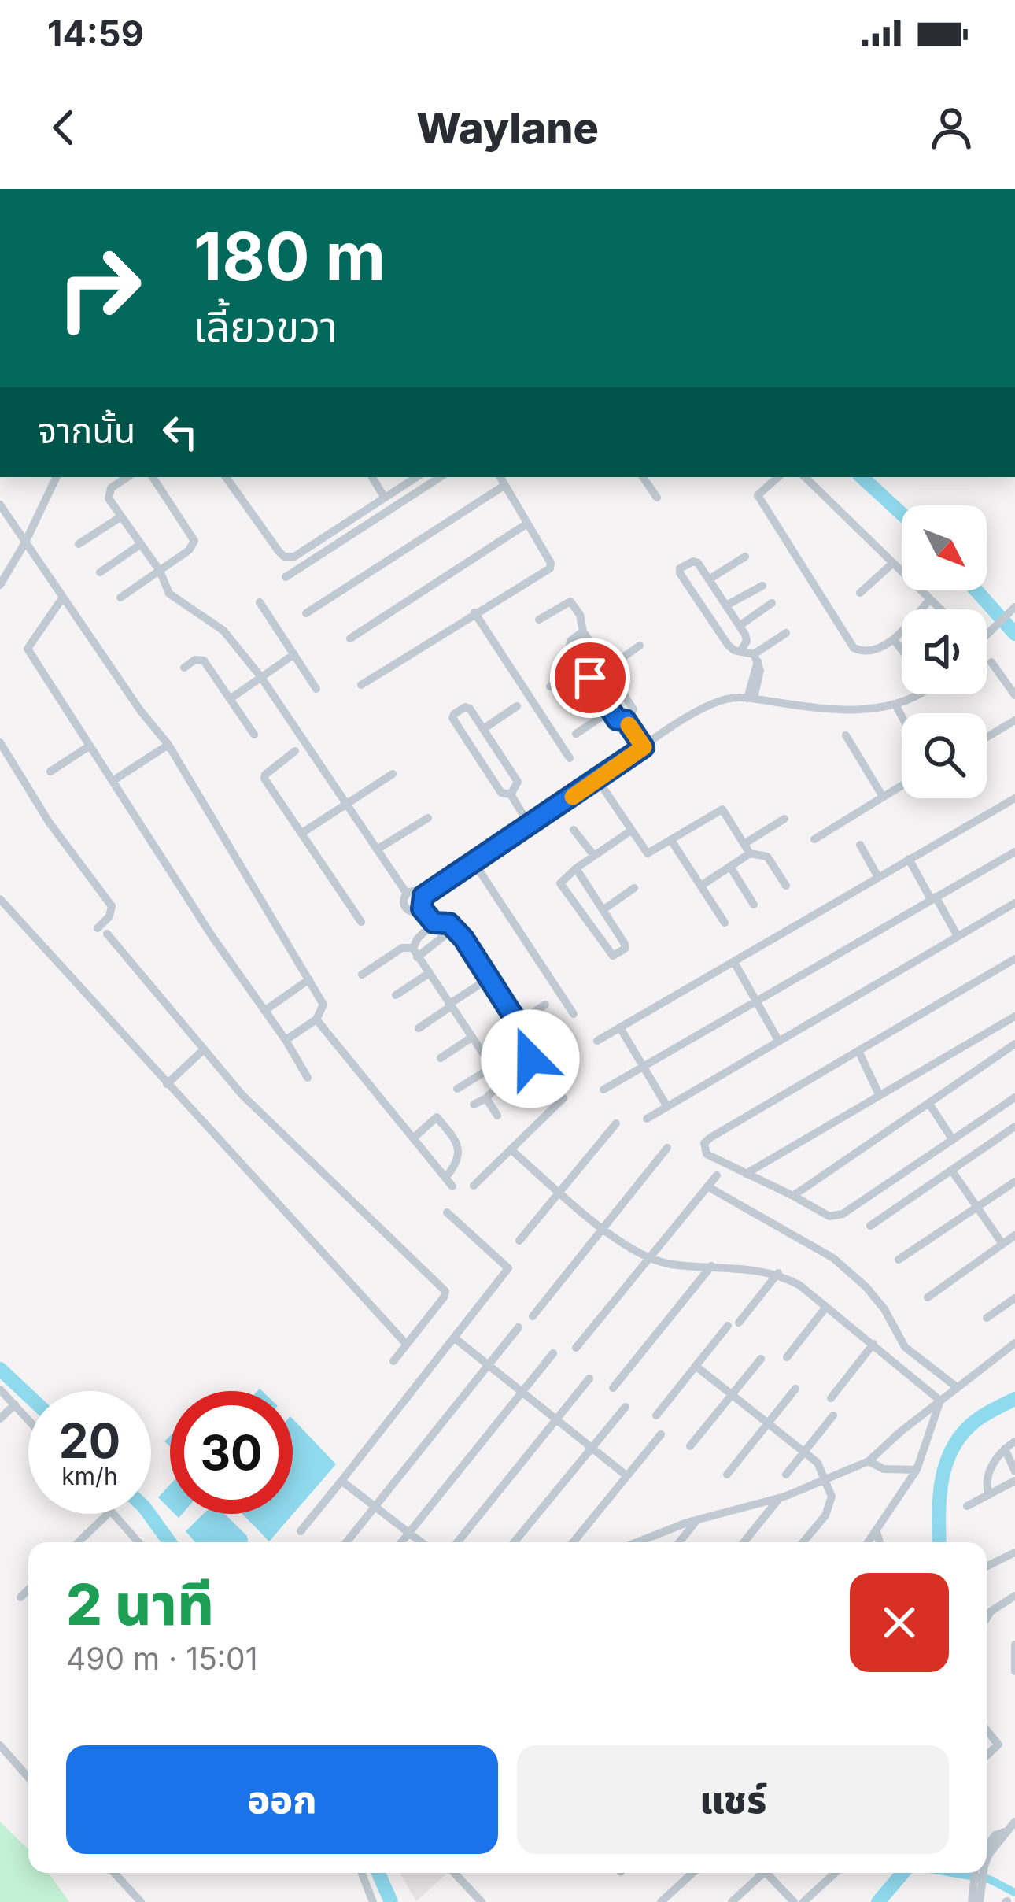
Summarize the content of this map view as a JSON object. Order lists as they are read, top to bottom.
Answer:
{
  "north": "bottom right",
  "page": {
    "status": "14:59",
    "header": "Waylane",
    "turn": ["180 m", "เลี้ยวขวา"],
    "then": "จากนั้น",
    "speed": "20 km/h",
    "limit": "30",
    "heading": ["2 นาที", "490 m · 15:01"],
    "buttons": ["ออก", "แชร์"]
  }
}
